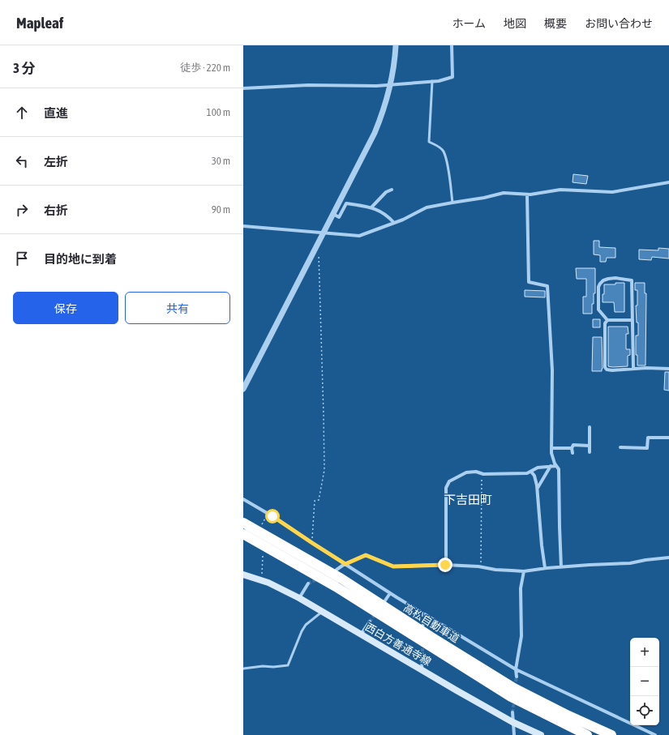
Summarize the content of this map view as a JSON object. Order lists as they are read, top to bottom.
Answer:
{
  "streets": {
    "highway": ["高松自動車道"],
    "main road": ["西白方善通寺線"]
  },
  "districts": ["下吉田町"],
  "page": {
    "header": "Mapleaf",
    "nav": [
      "ホーム",
      "地図",
      "概要",
      "お問い合わせ"
    ],
    "heading": ["3 分", "徒歩 · 220 m"],
    "list": [
      ["直進", "100 m"],
      ["左折", "30 m"],
      ["右折", "90 m"],
      "目的地に到着"
    ],
    "buttons": ["保存", "共有"],
    "map_buttons": ["+", "−"]
  }
}
